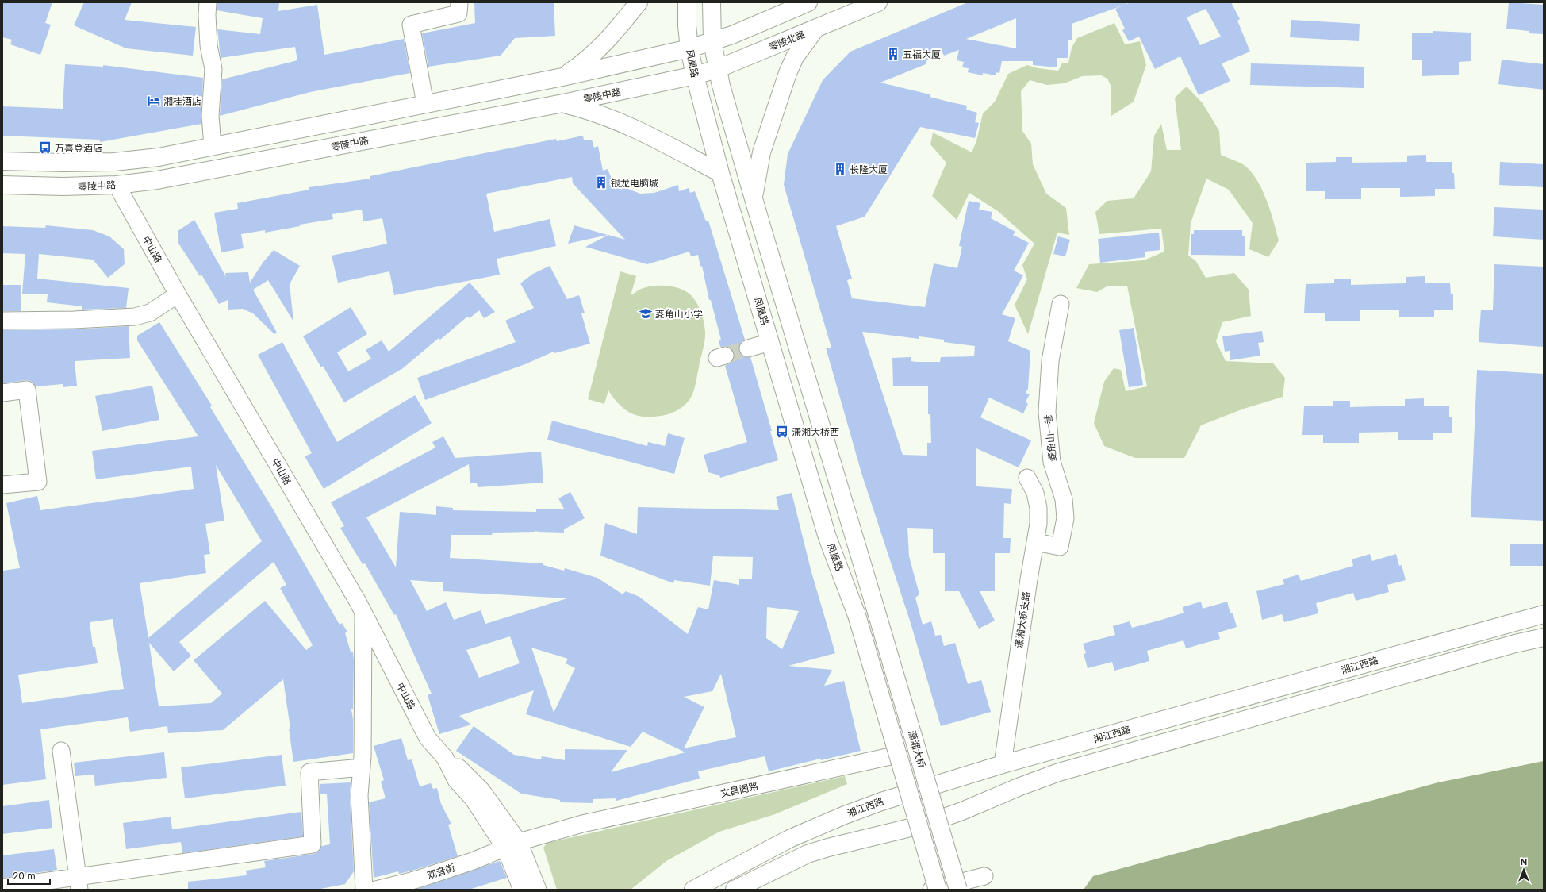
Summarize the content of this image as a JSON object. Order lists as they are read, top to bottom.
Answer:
{
  "streets": {
    "main road": [
      "零陵北路",
      "凤凰路",
      "零陵中路",
      "湘江西路",
      "潇湘大桥"
    ],
    "street": [
      "中山路",
      "菱角山一巷",
      "潇湘大桥支路",
      "文昌阁路",
      "观音街"
    ]
  },
  "crossings": [
    ["零陵北路", "凤凰路"],
    ["零陵北路", "零陵中路"],
    ["凤凰路", "零陵中路"],
    ["凤凰路", "潇湘大桥"],
    ["零陵中路", "中山路"],
    ["中山路", "文昌阁路"],
    ["中山路", "观音街"],
    ["菱角山一巷", "潇湘大桥支路"],
    ["潇湘大桥支路", "湘江西路"],
    ["文昌阁路", "观音街"]
  ],
  "places": {
    "building": ["五福大厦", "长隆大厦", "银龙电脑城"],
    "hotel": ["湘桂酒店"],
    "bus stop": ["万喜登酒店", "潇湘大桥西"],
    "school or university": ["菱角山小学"]
  },
  "scale_bar": "20 m",
  "north": "top"
}
